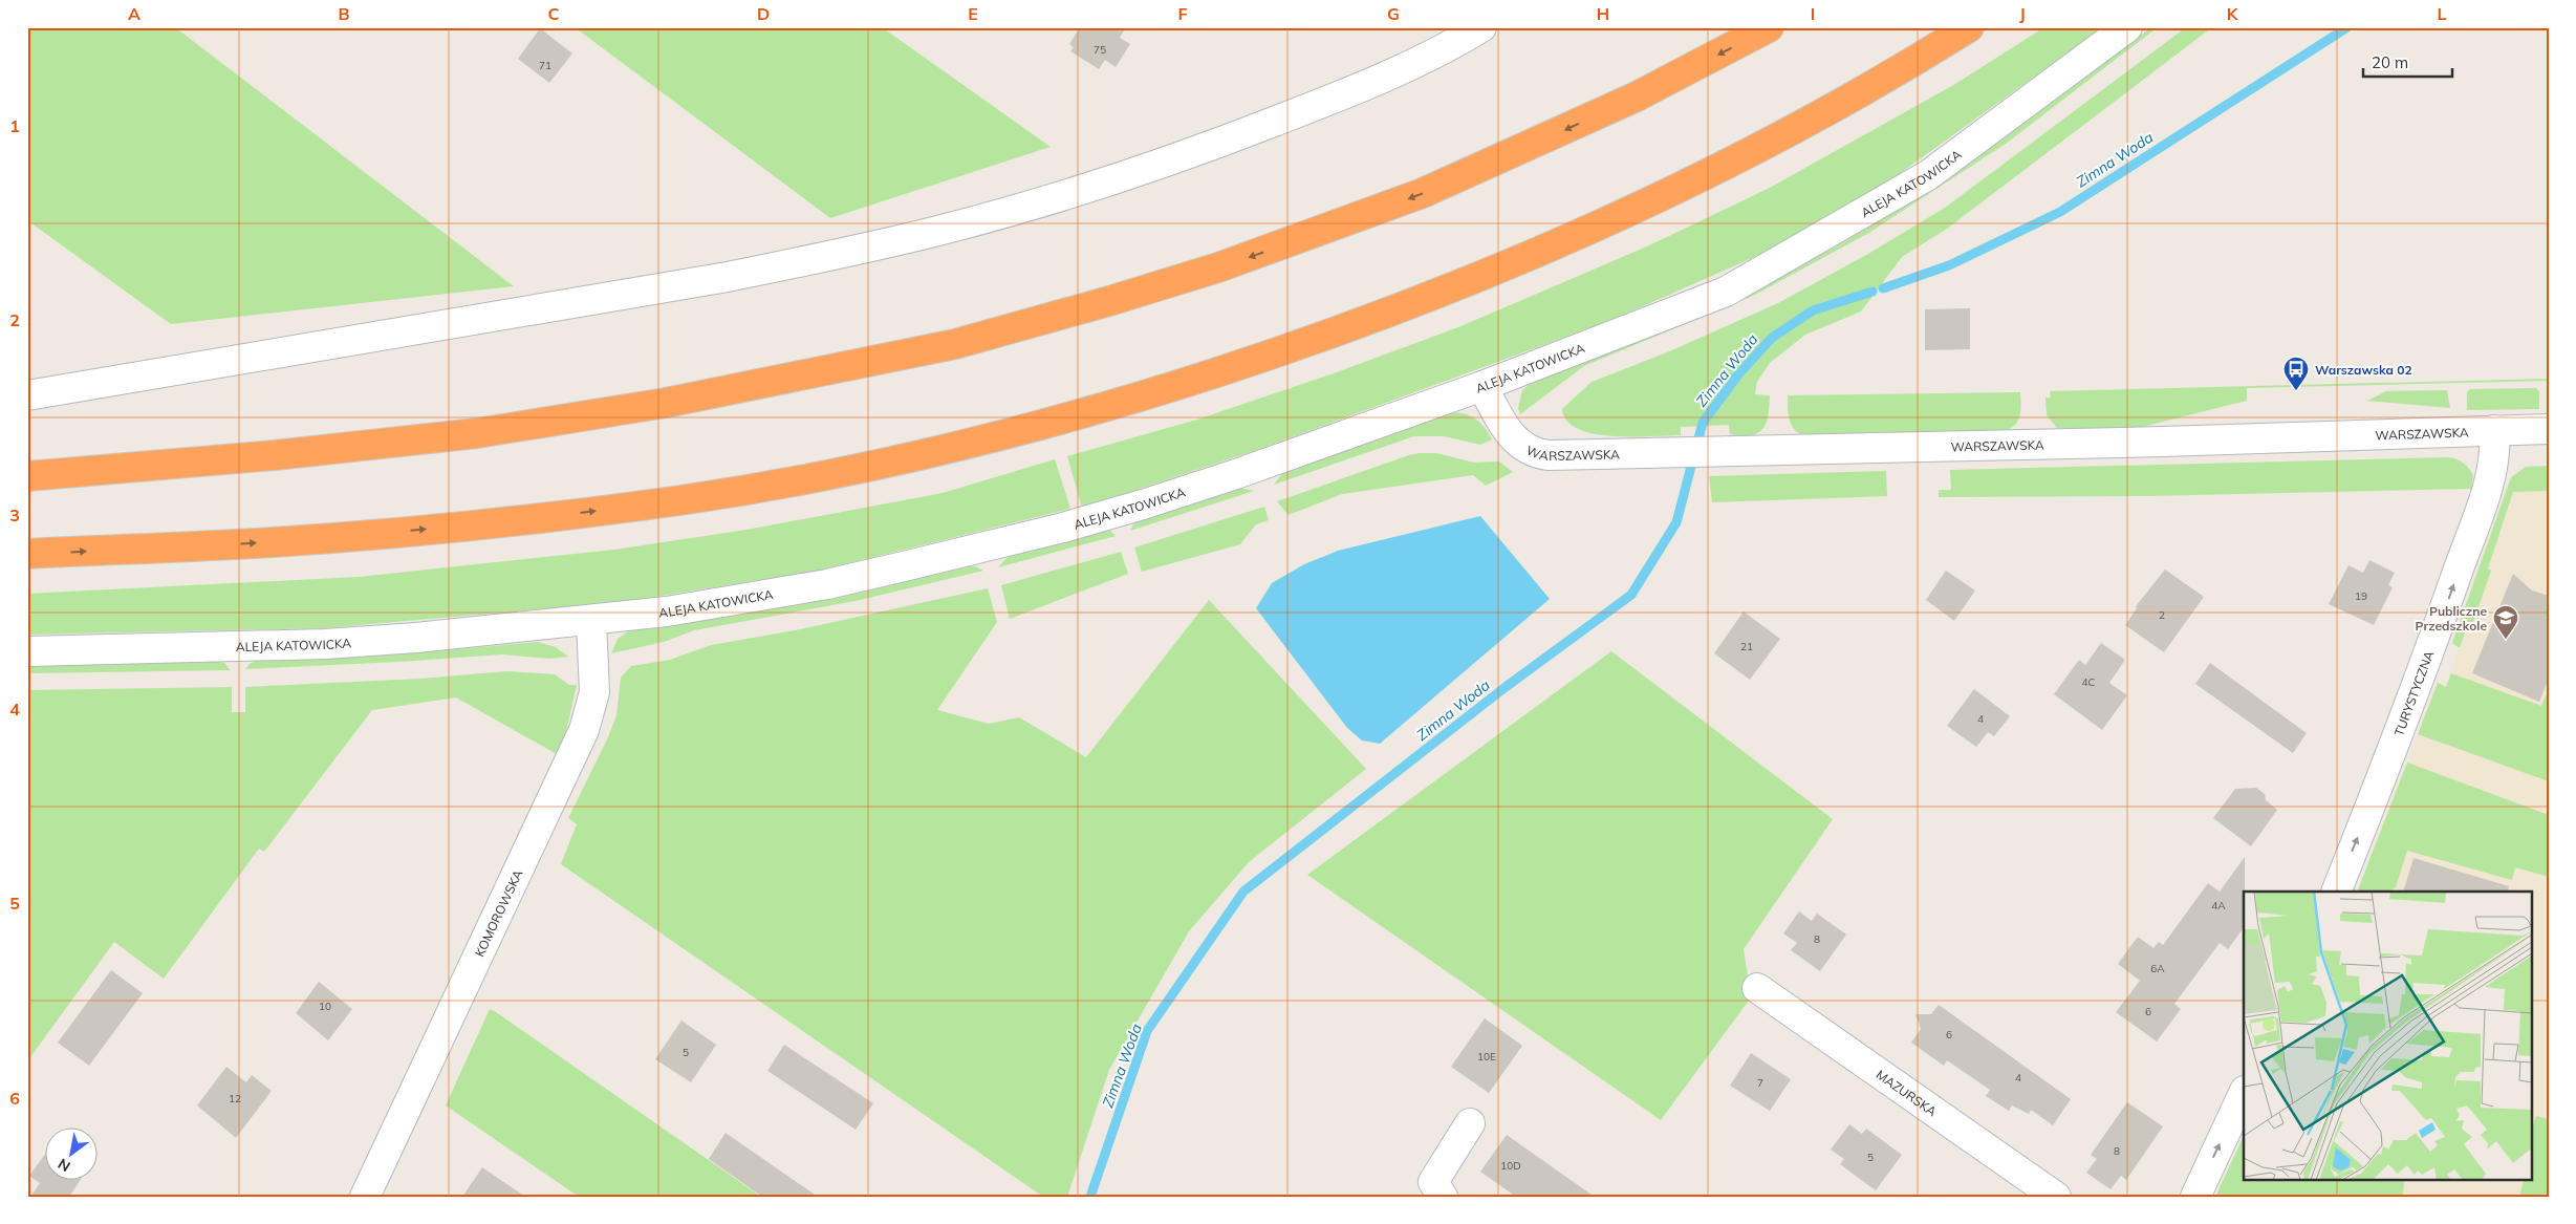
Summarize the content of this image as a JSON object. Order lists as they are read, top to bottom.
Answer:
{
  "streets": {
    "street": [
      "ALEJA KATOWICKA",
      "WARSZAWSKA",
      "TURYSTYCZNA",
      "KOMOROWSKA",
      "MAZURSKA"
    ]
  },
  "crossings": [
    ["ALEJA KATOWICKA", "WARSZAWSKA"],
    ["ALEJA KATOWICKA", "KOMOROWSKA"],
    ["WARSZAWSKA", "TURYSTYCZNA"]
  ],
  "one_way": ["TURYSTYCZNA"],
  "water": ["Zimna Woda"],
  "places": {
    "bus stop": ["Warszawska 02"],
    "school or university": ["Publiczne Przedszkole"]
  },
  "house_numbers": [
    "75",
    "71",
    "19",
    "2",
    "21",
    "4C",
    "4",
    "4A",
    "8",
    "6A",
    "10",
    "6",
    "6",
    "5",
    "10E",
    "4",
    "7",
    "12",
    "8",
    "5",
    "10D"
  ],
  "scale_bar": "20 m",
  "north": "bottom left",
  "grid": {
    "columns": [
      "A",
      "B",
      "C",
      "D",
      "E",
      "F",
      "G",
      "H",
      "I",
      "J",
      "K",
      "L"
    ],
    "rows": [
      "1",
      "2",
      "3",
      "4",
      "5",
      "6"
    ]
  }
}
